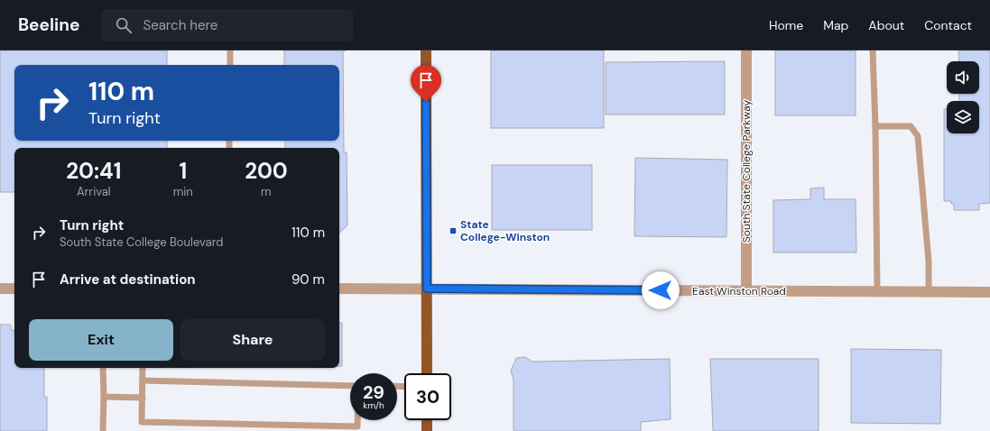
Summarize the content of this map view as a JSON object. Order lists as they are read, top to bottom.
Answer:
{
  "streets": {
    "street": ["South State College Parkway", "East Winston Road"]
  },
  "crossings": [
    ["South State College Parkway", "East Winston Road"]
  ],
  "places": {
    "transit": ["State College-Winston"]
  },
  "page": {
    "header": "Beeline",
    "search": "Search here",
    "nav": [
      "Home",
      "Map",
      "About",
      "Contact"
    ],
    "turn": ["110 m", "Turn right"],
    "eta": [
      "20:41",
      "Arrival",
      "1",
      "min",
      "200",
      "m"
    ],
    "list": [
      {
        "name": "Turn right",
        "note": "South State College Boulevard",
        "value": "110 m"
      },
      {
        "name": "Arrive at destination",
        "value": "90 m"
      }
    ],
    "buttons": ["Exit", "Share"],
    "speed": "29 km/h",
    "limit": "30"
  }
}
